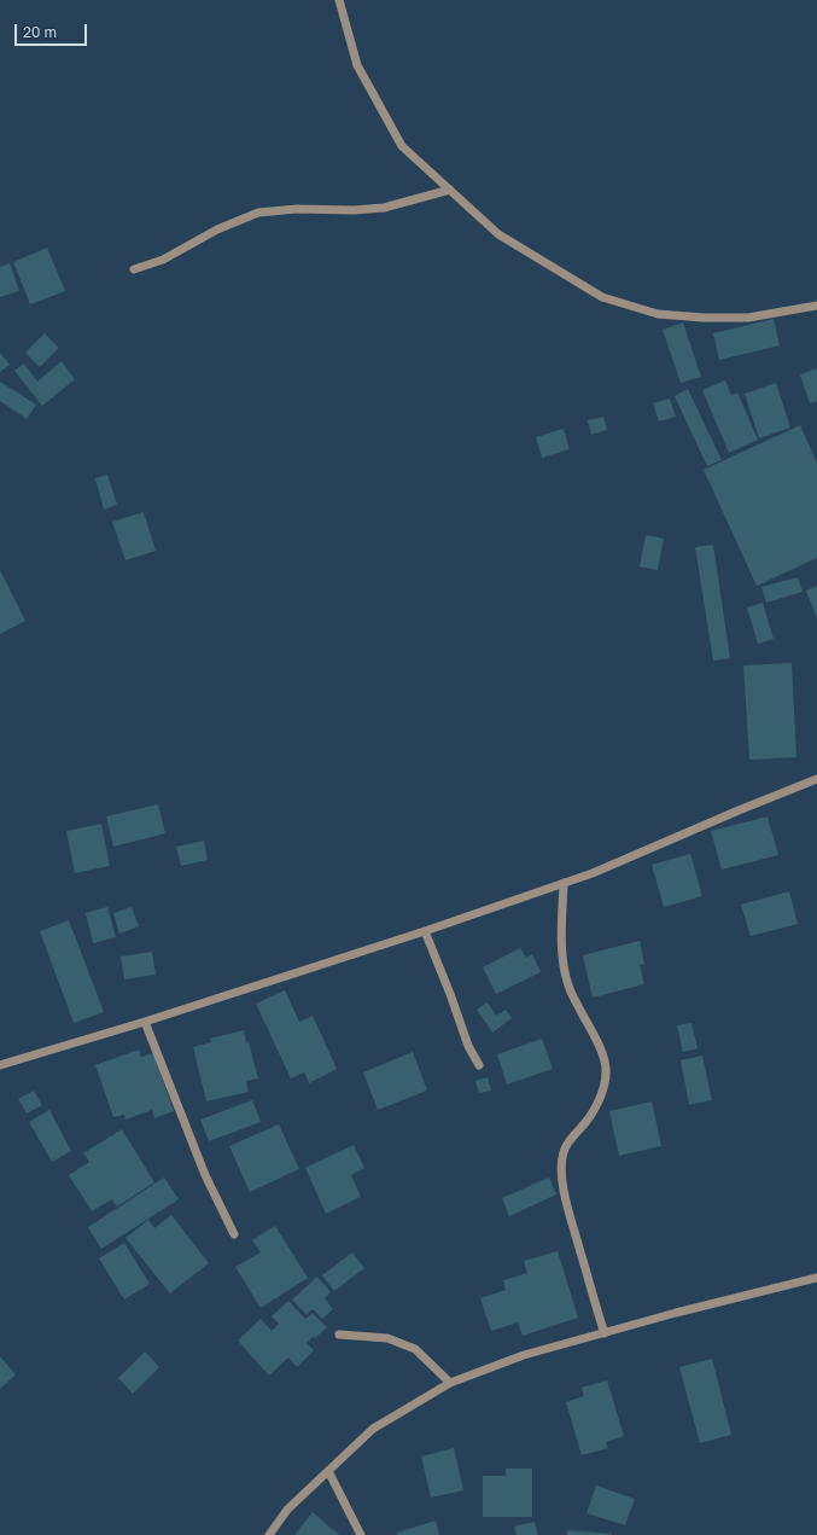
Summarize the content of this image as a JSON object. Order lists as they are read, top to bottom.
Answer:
{
  "scale_bar": "20 m"
}
